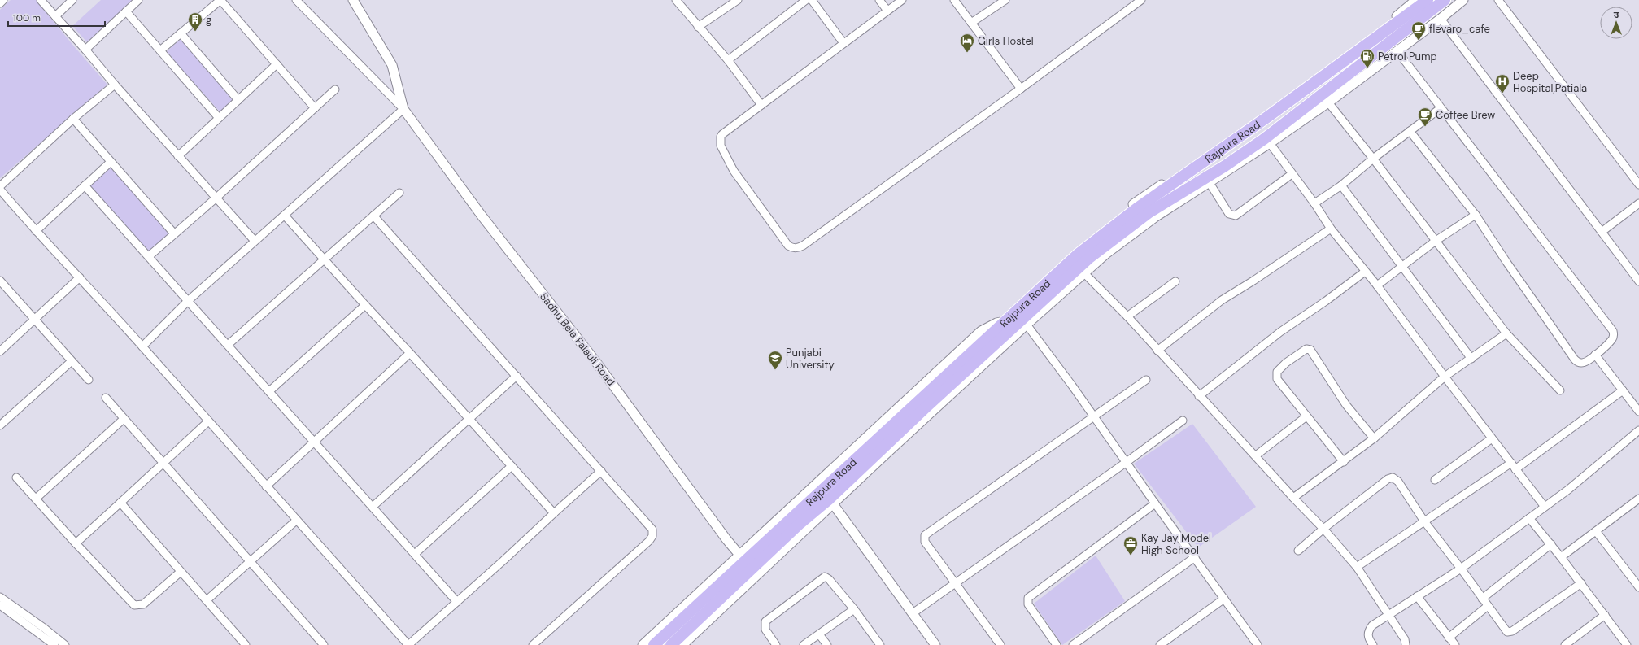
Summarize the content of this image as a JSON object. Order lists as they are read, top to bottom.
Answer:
{
  "streets": {
    "highway": ["Rajpura Road"],
    "street": ["Sadhu Bela Falauli Road"]
  },
  "crossings": [
    ["Rajpura Road", "Sadhu Bela Falauli Road"]
  ],
  "places": {
    "building": ["g"],
    "cafe": ["flevaro_cafe", "Coffee Brew"],
    "hotel": ["Girls Hostel"],
    "fuel station": ["Petrol Pump"],
    "hospital": ["Deep Hospital,Patiala"],
    "school or university": ["Punjabi University"],
    "office": ["Kay Jay Model High School"]
  },
  "scale_bar": "100 m",
  "north": "top"
}
